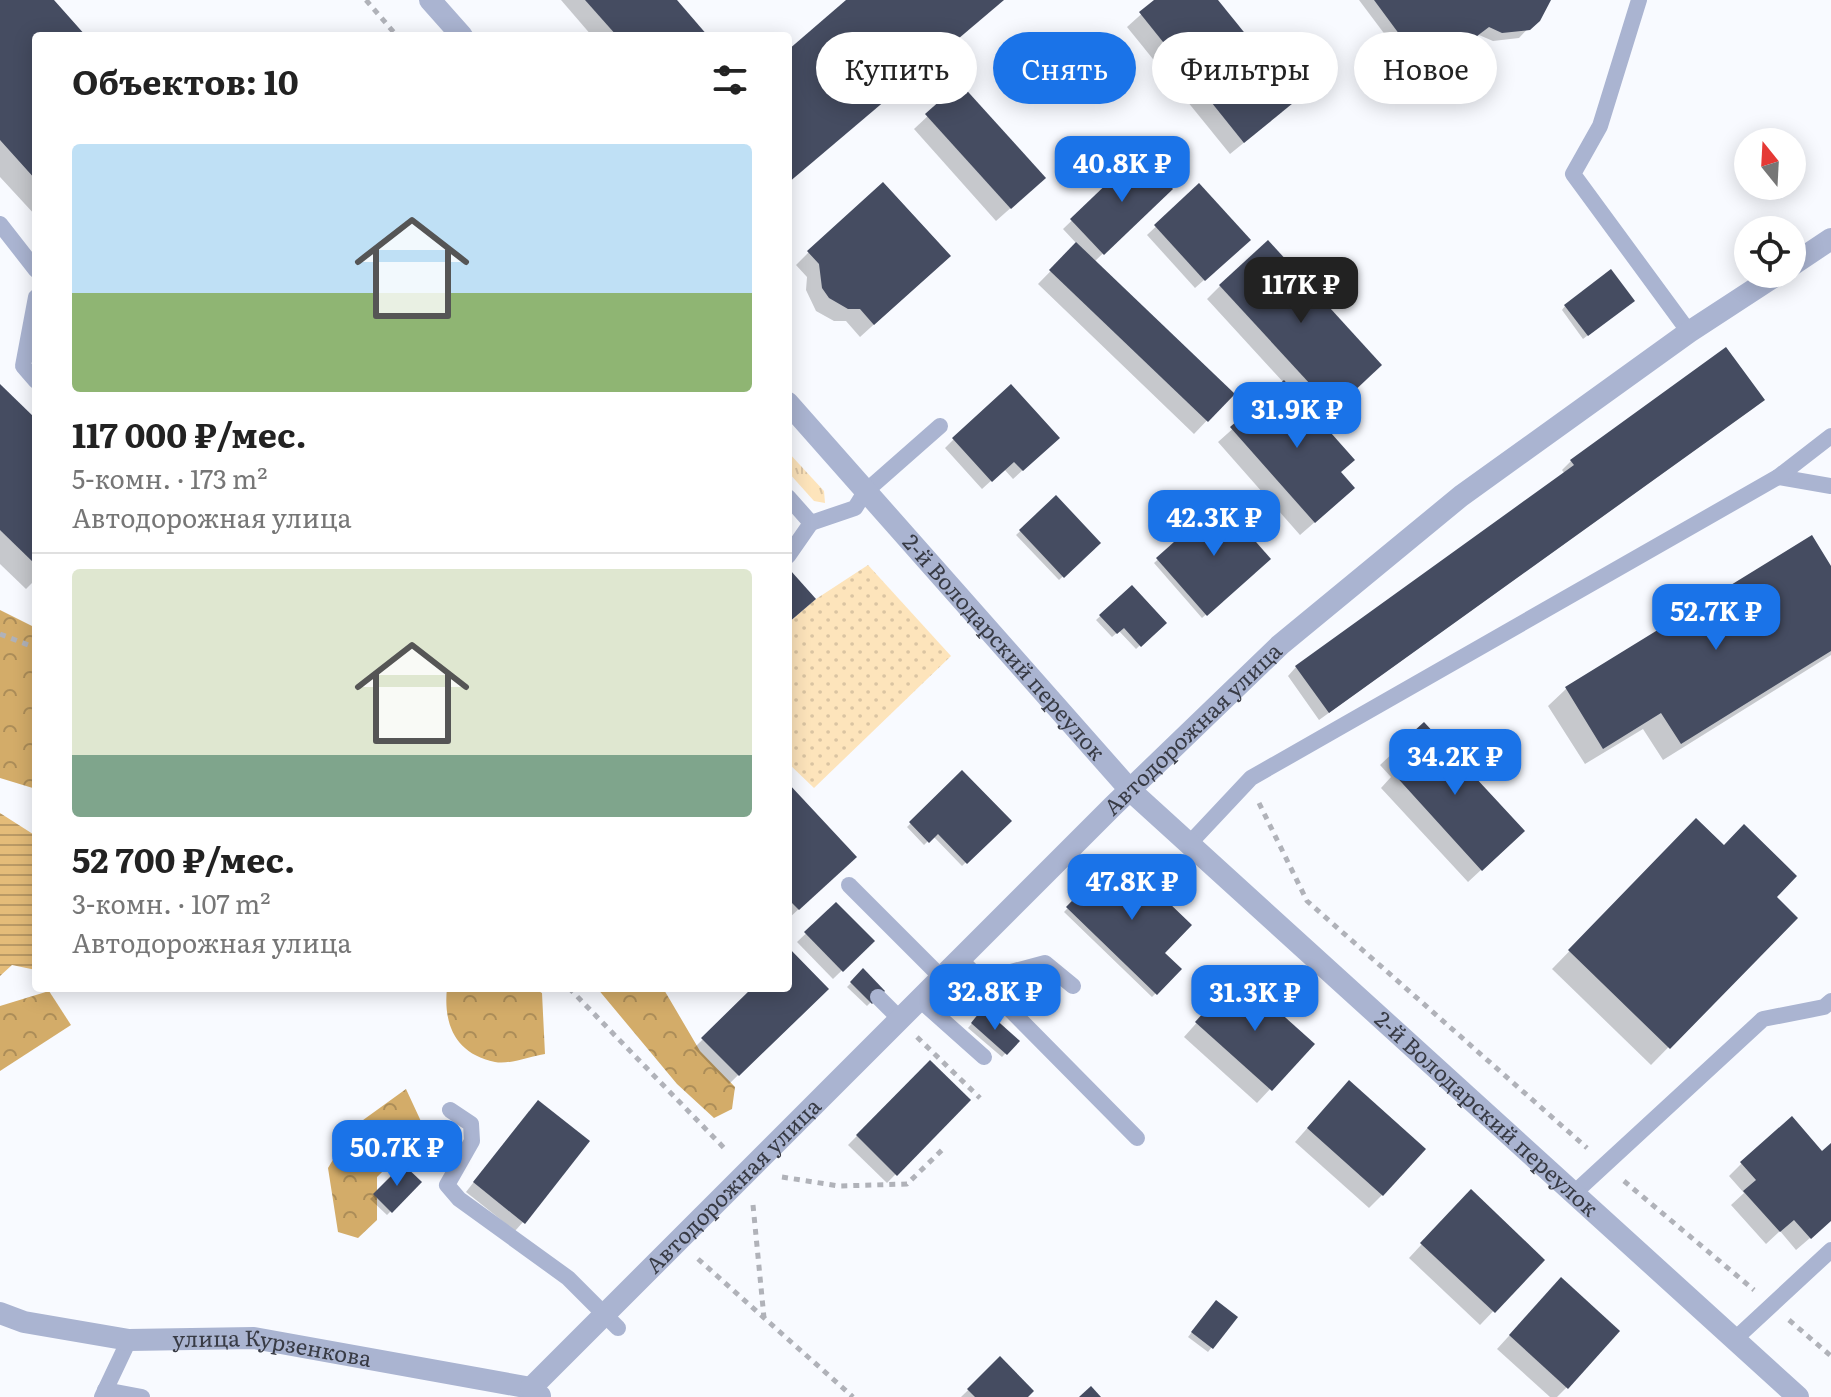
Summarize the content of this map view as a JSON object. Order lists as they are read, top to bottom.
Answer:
{
  "streets": {
    "street": ["2-й Володарский переулок", "Автодорожная улица", "улица Курзенкова"]
  },
  "crossings": [
    ["2-й Володарский переулок", "Автодорожная улица"],
    ["Автодорожная улица", "улица Курзенкова"]
  ],
  "north": "top",
  "page": {
    "chip": [
      "Купить",
      "Снять",
      "Фильтры",
      "Новое"
    ],
    "heading": "Объектов: 10",
    "list": [
      {
        "name": "117 000 ₽/мес.",
        "note": "5-комн. · 173 m² · Автодорожная улица"
      },
      {
        "name": "52 700 ₽/мес.",
        "note": "3-комн. · 107 m² · Автодорожная улица"
      }
    ],
    "price": [
      "40.8K ₽",
      "117K ₽",
      "31.9K ₽",
      "42.3K ₽",
      "52.7K ₽",
      "34.2K ₽",
      "47.8K ₽",
      "32.8K ₽",
      "31.3K ₽",
      "50.7K ₽"
    ]
  }
}
